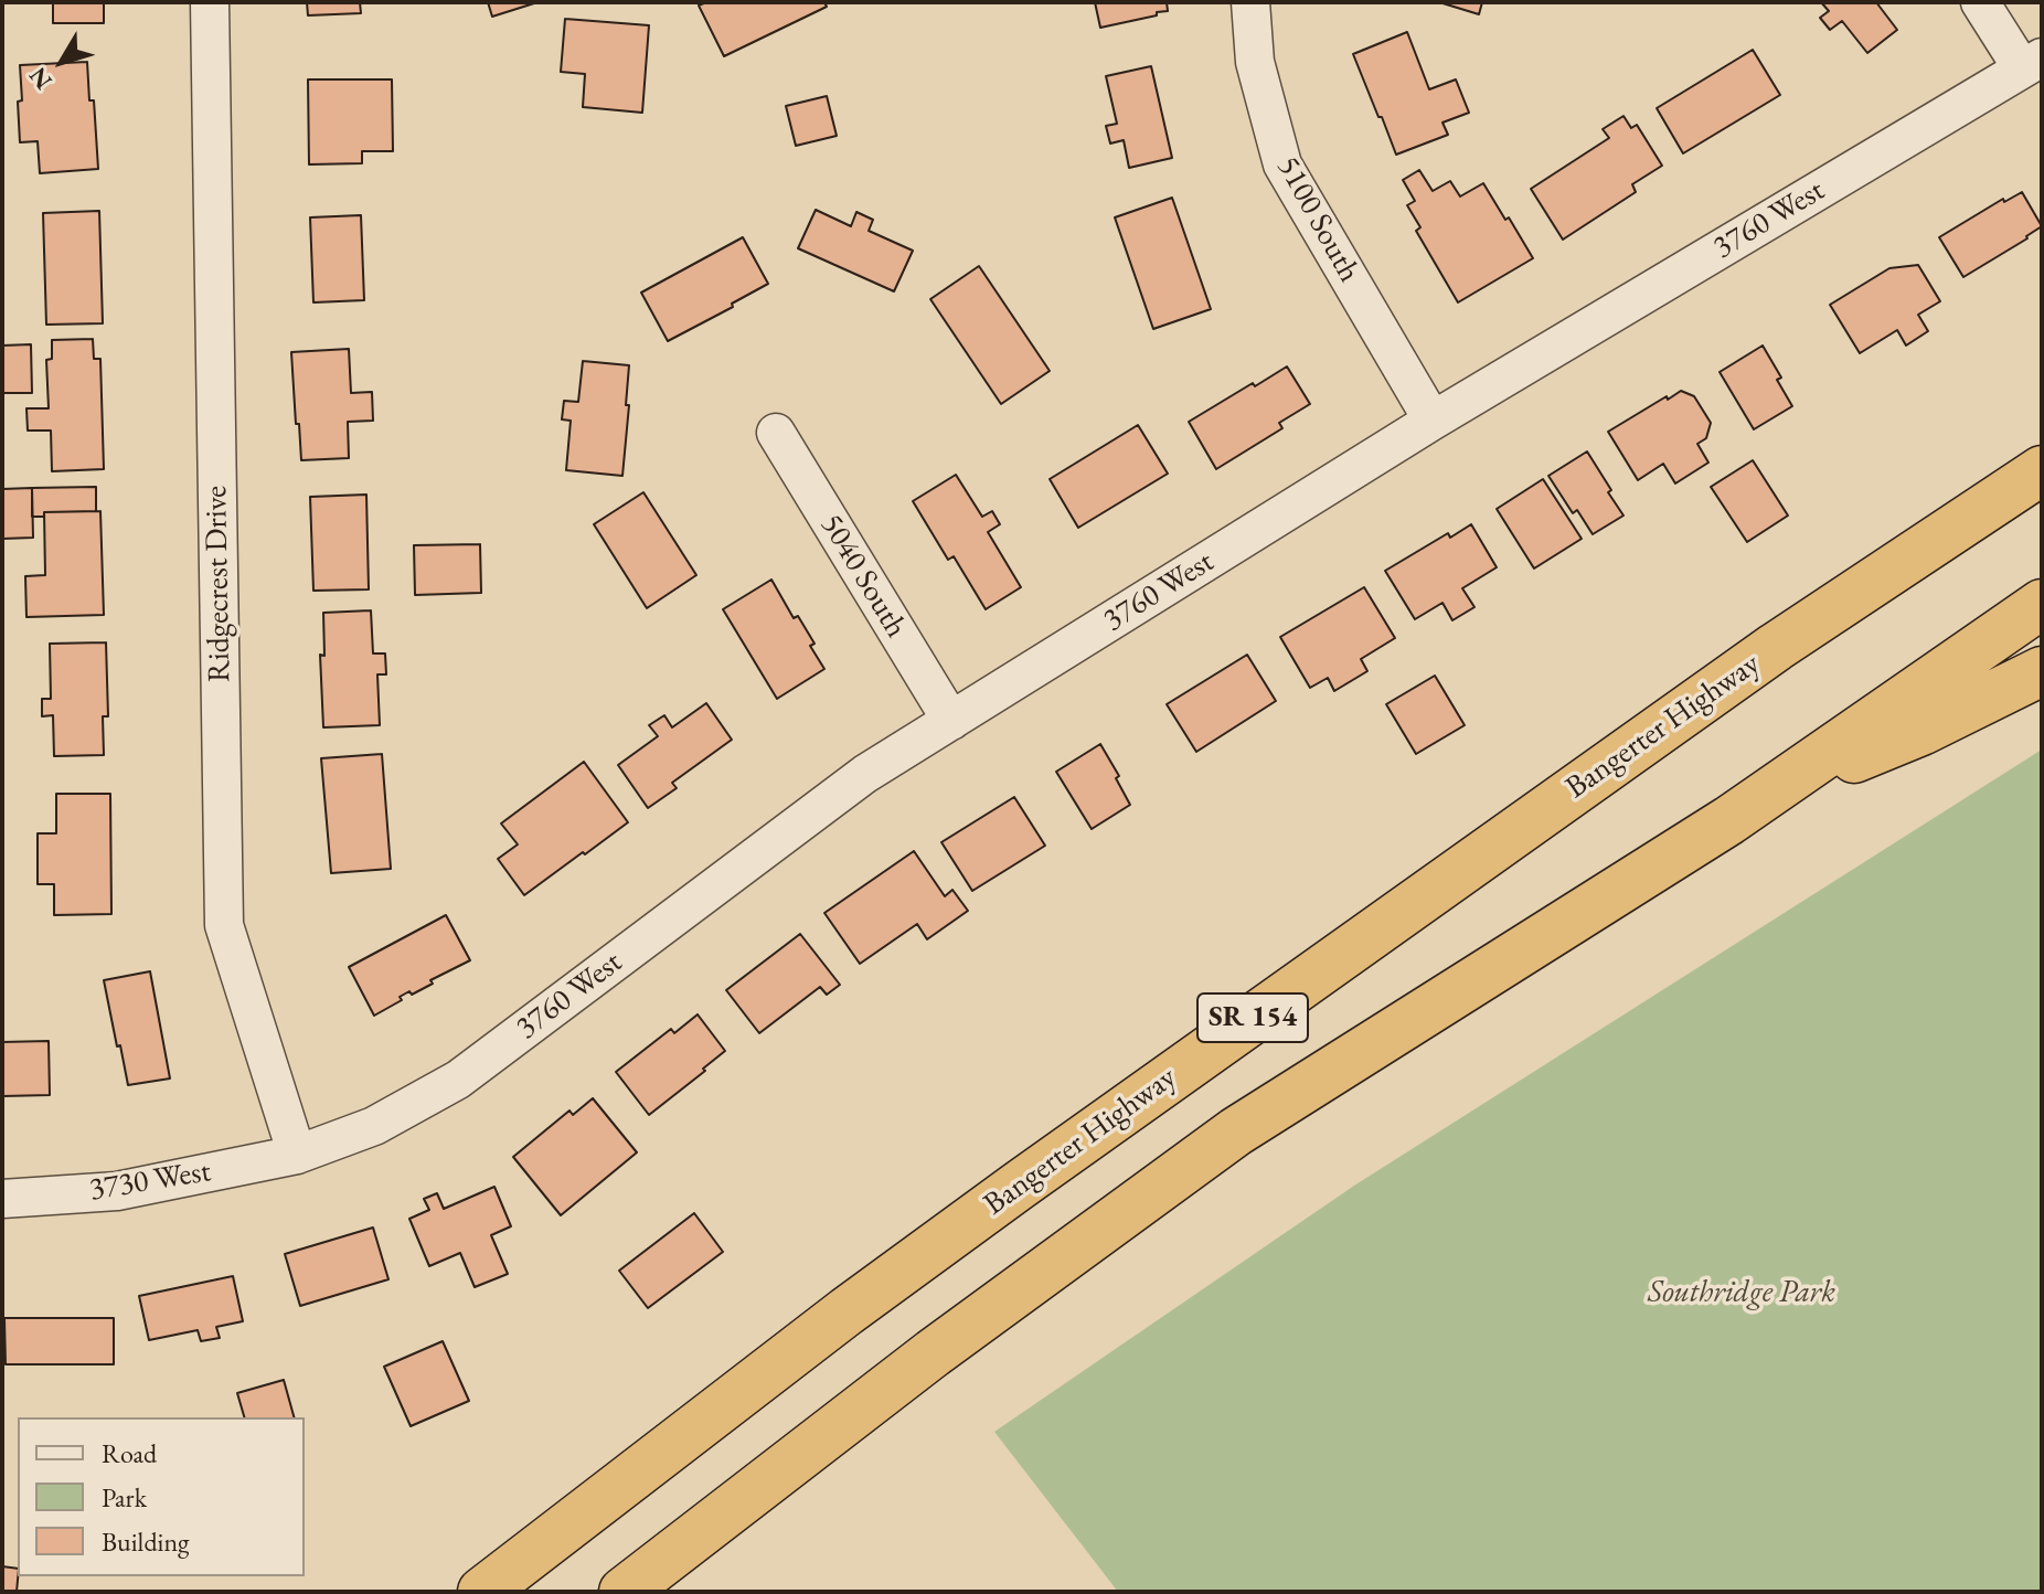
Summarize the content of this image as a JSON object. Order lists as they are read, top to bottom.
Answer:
{
  "streets": {
    "highway": ["Bangerter Highway", "SR 154"],
    "street": [
      "5100 South",
      "3760 West",
      "5040 South",
      "Ridgecrest Drive",
      "3730 West"
    ]
  },
  "crossings": [
    ["5100 South", "3760 West"],
    ["3760 West", "5040 South"],
    ["3760 West", "Ridgecrest Drive"],
    ["3760 West", "3730 West"],
    ["Ridgecrest Drive", "3730 West"]
  ],
  "parks": ["Southridge Park"],
  "legend": ["Road", "Park", "Building"],
  "north": "bottom left"
}
